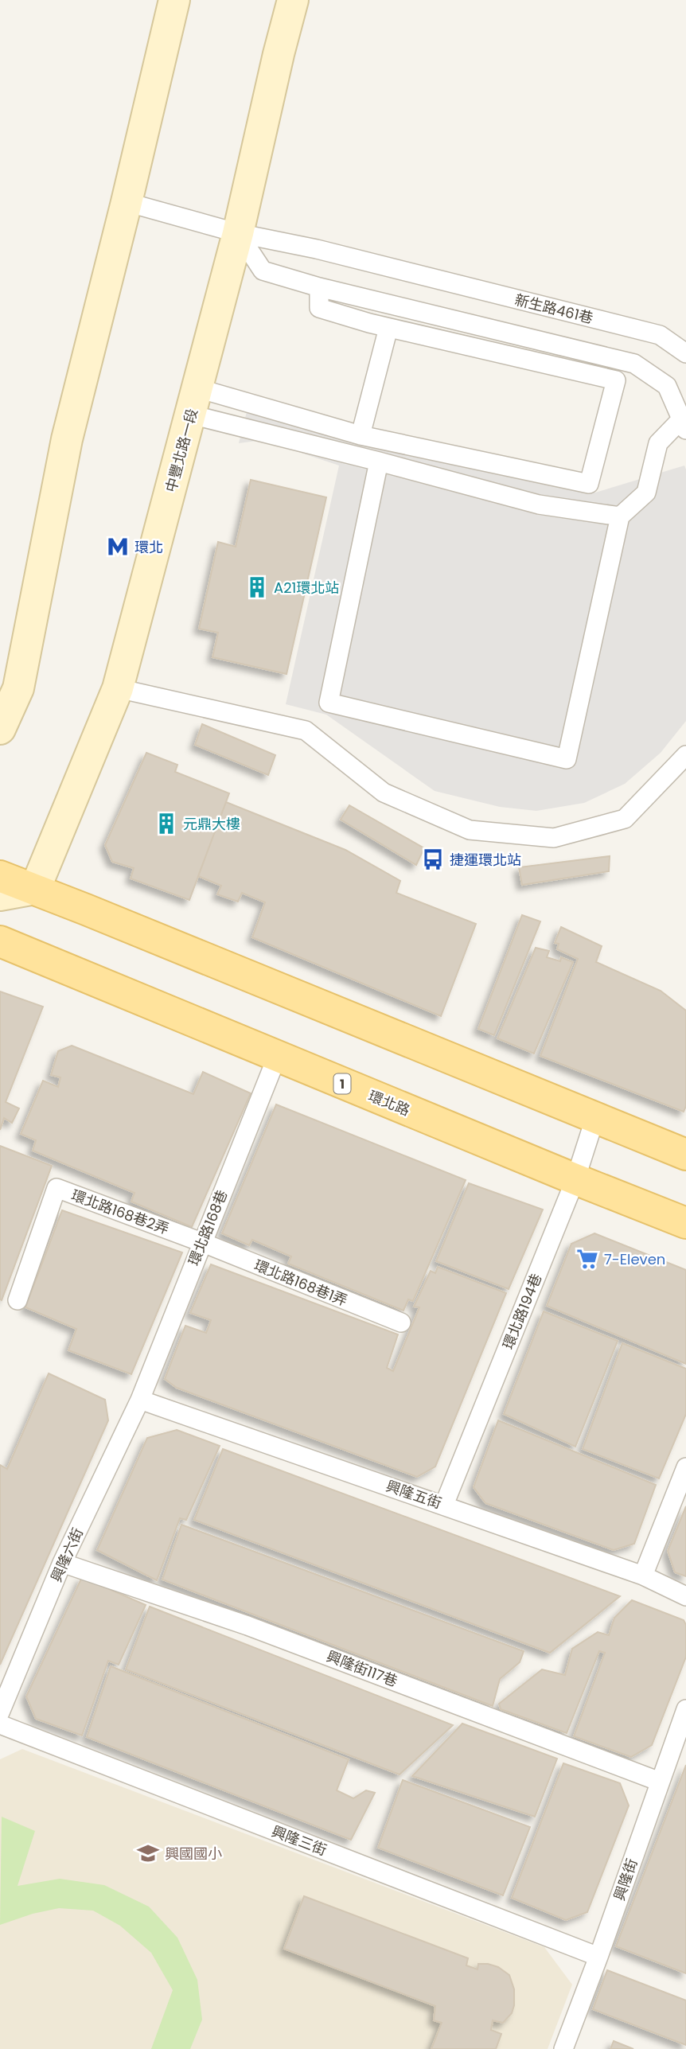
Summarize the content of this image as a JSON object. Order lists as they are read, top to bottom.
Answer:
{
  "streets": {
    "main road": ["中豐北路一段", "1", "環北路"],
    "lane": [
      "新生路461巷",
      "環北路168巷2弄",
      "環北路168巷",
      "環北路168巷1弄",
      "環北路194巷",
      "興隆五街",
      "興隆六街",
      "興隆街117巷",
      "興隆三街",
      "興隆街"
    ]
  },
  "crossings": [
    ["新生路461巷", "中豐北路一段"],
    ["環北路", "環北路168巷"],
    ["環北路", "環北路194巷"],
    ["環北路168巷2弄", "環北路168巷"],
    ["環北路168巷2弄", "環北路168巷1弄"],
    ["環北路168巷", "環北路168巷1弄"],
    ["環北路168巷", "興隆五街"],
    ["環北路168巷", "興隆六街"],
    ["環北路194巷", "興隆五街"],
    ["興隆五街", "興隆六街"],
    ["興隆六街", "興隆街117巷"],
    ["興隆街117巷", "興隆街"],
    ["興隆三街", "興隆街"]
  ],
  "places": {
    "metro station": ["環北"],
    "building": ["A21環北站", "元鼎大樓"],
    "bus stop": ["捷運環北站"],
    "supermarket": ["7-Eleven"],
    "school or university": ["興國國小"]
  }
}
